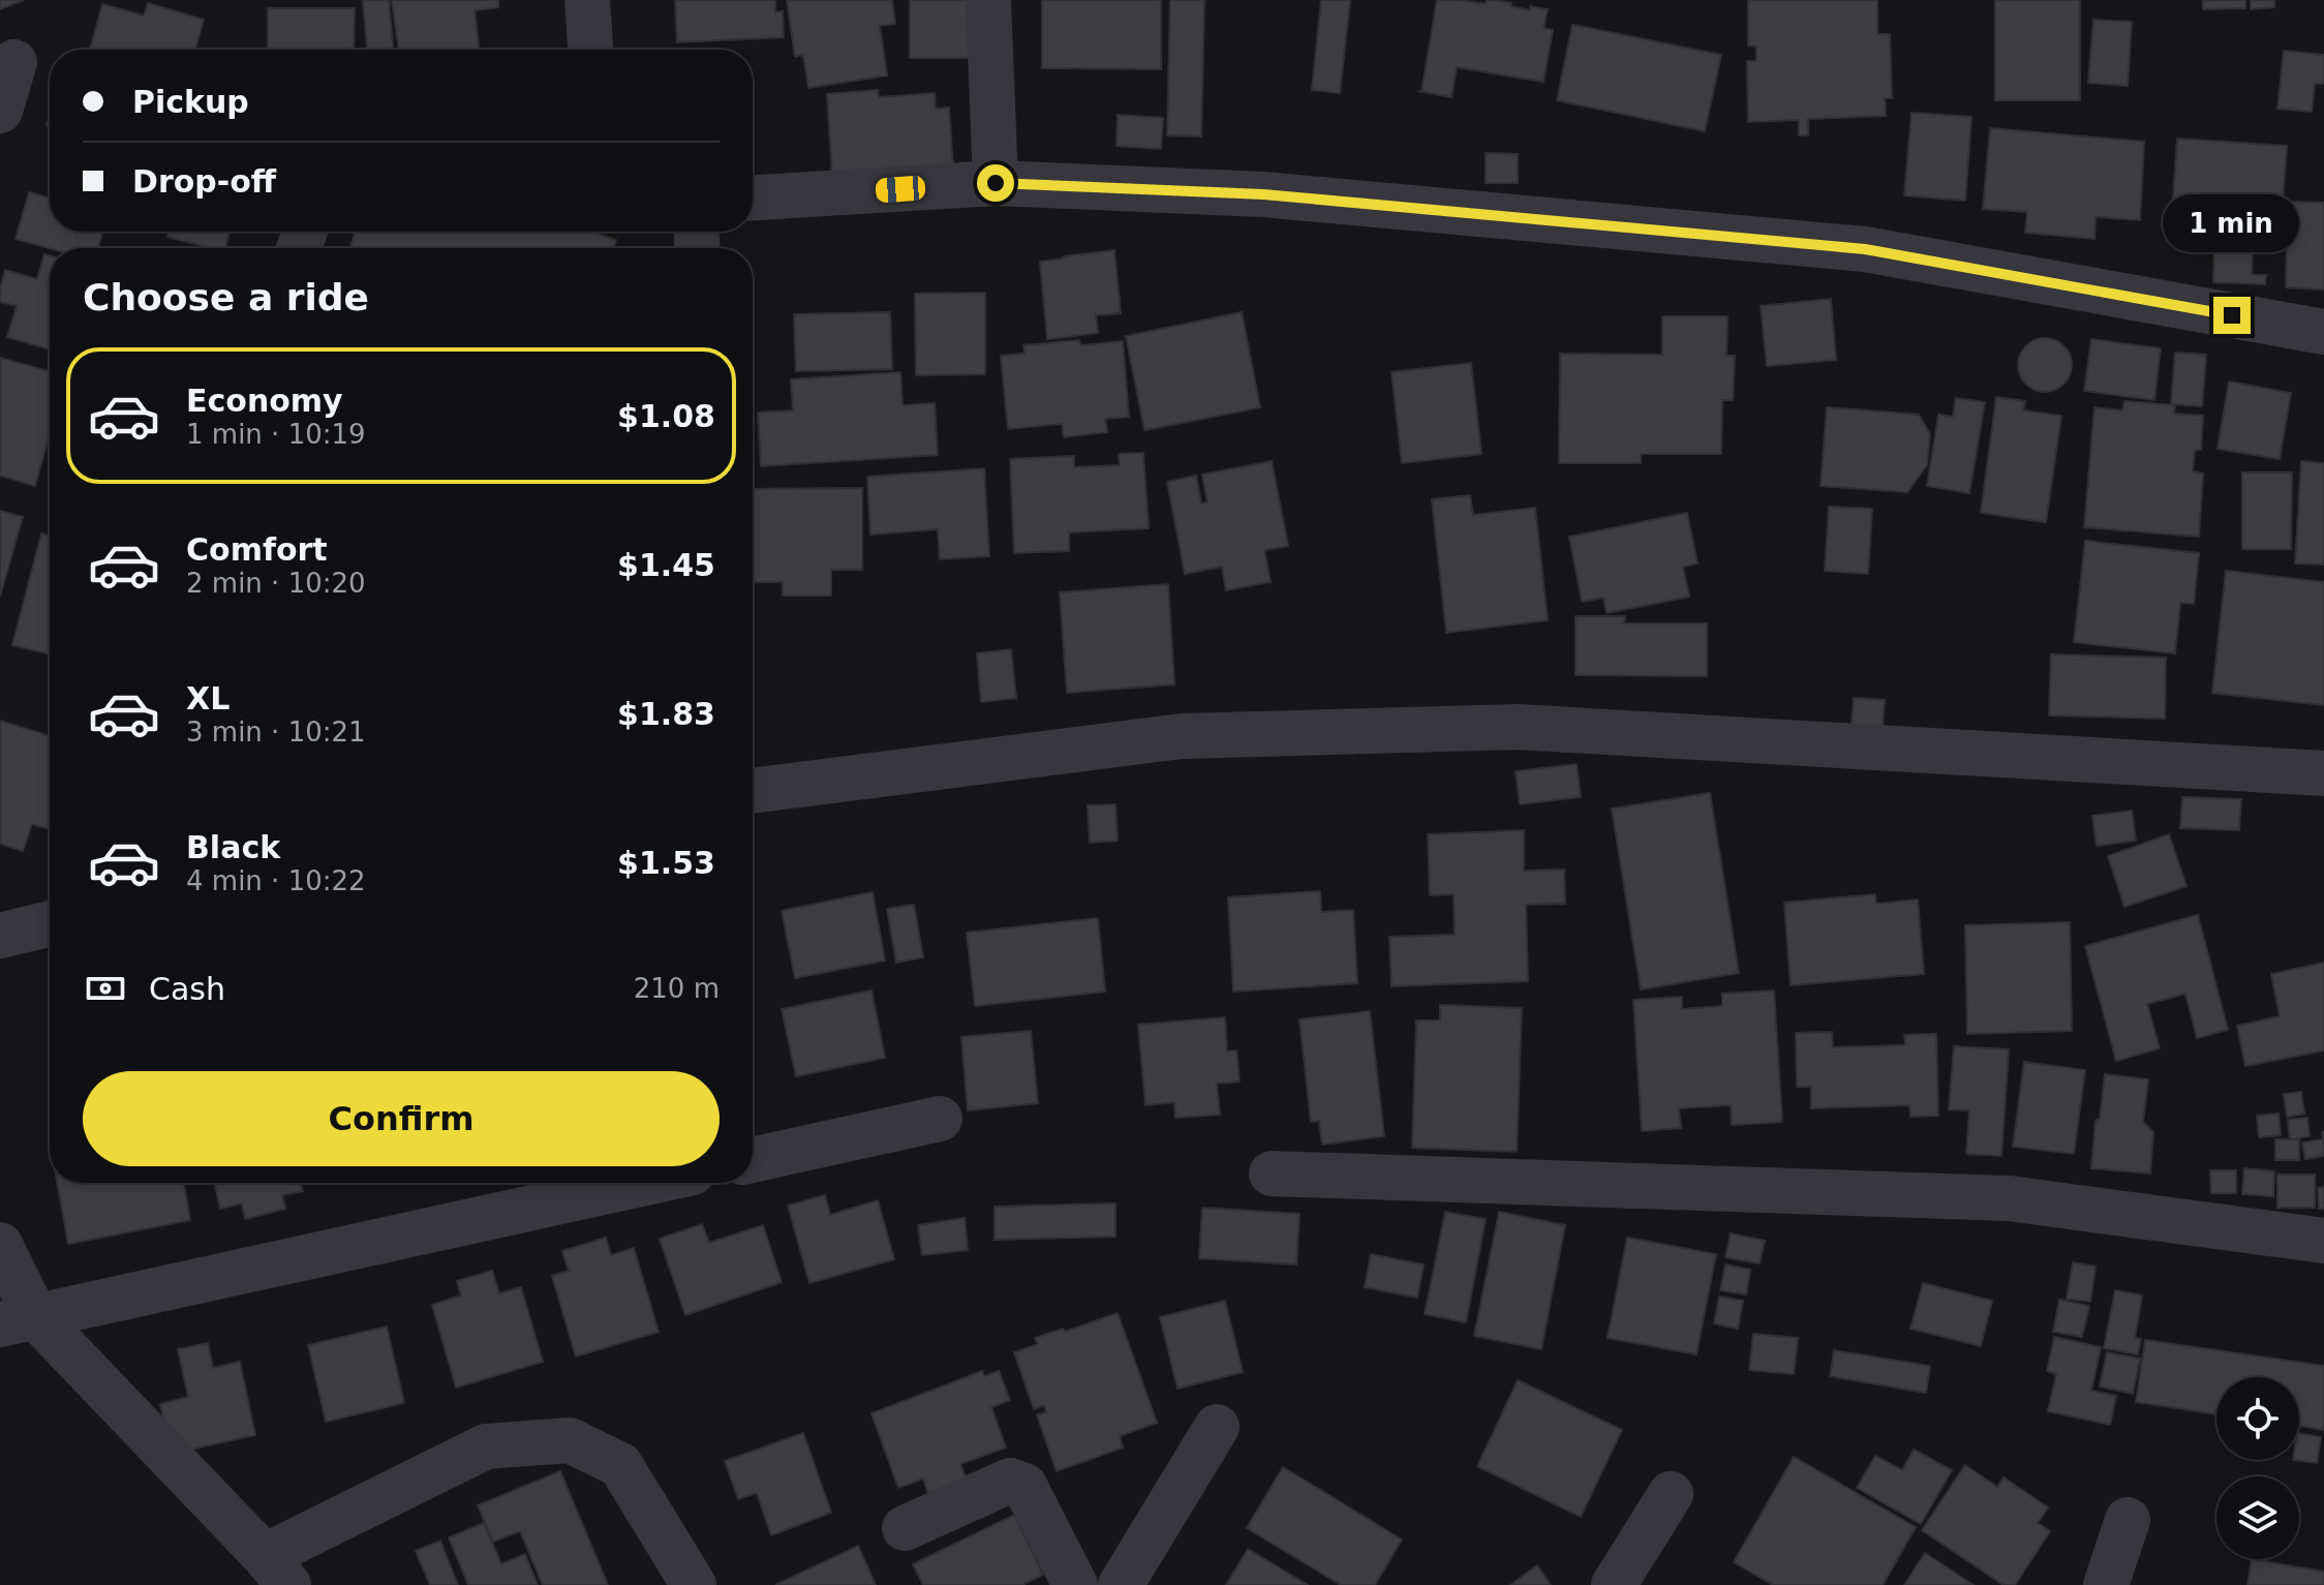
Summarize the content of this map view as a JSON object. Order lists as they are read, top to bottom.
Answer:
{
  "page": {
    "banner": ["Pickup", "Drop-off"],
    "bubble": "1 min",
    "heading": "Choose a ride",
    "list": [
      {
        "name": "Economy",
        "note": "1 min · 10:19",
        "value": "$1.08"
      },
      {
        "name": "Comfort",
        "note": "2 min · 10:20",
        "value": "$1.45"
      },
      {
        "name": "XL",
        "note": "3 min · 10:21",
        "value": "$1.83"
      },
      {
        "name": "Black",
        "note": "4 min · 10:22",
        "value": "$1.53"
      }
    ],
    "pay": ["Cash", "210 m"],
    "buttons": "Confirm"
  }
}
